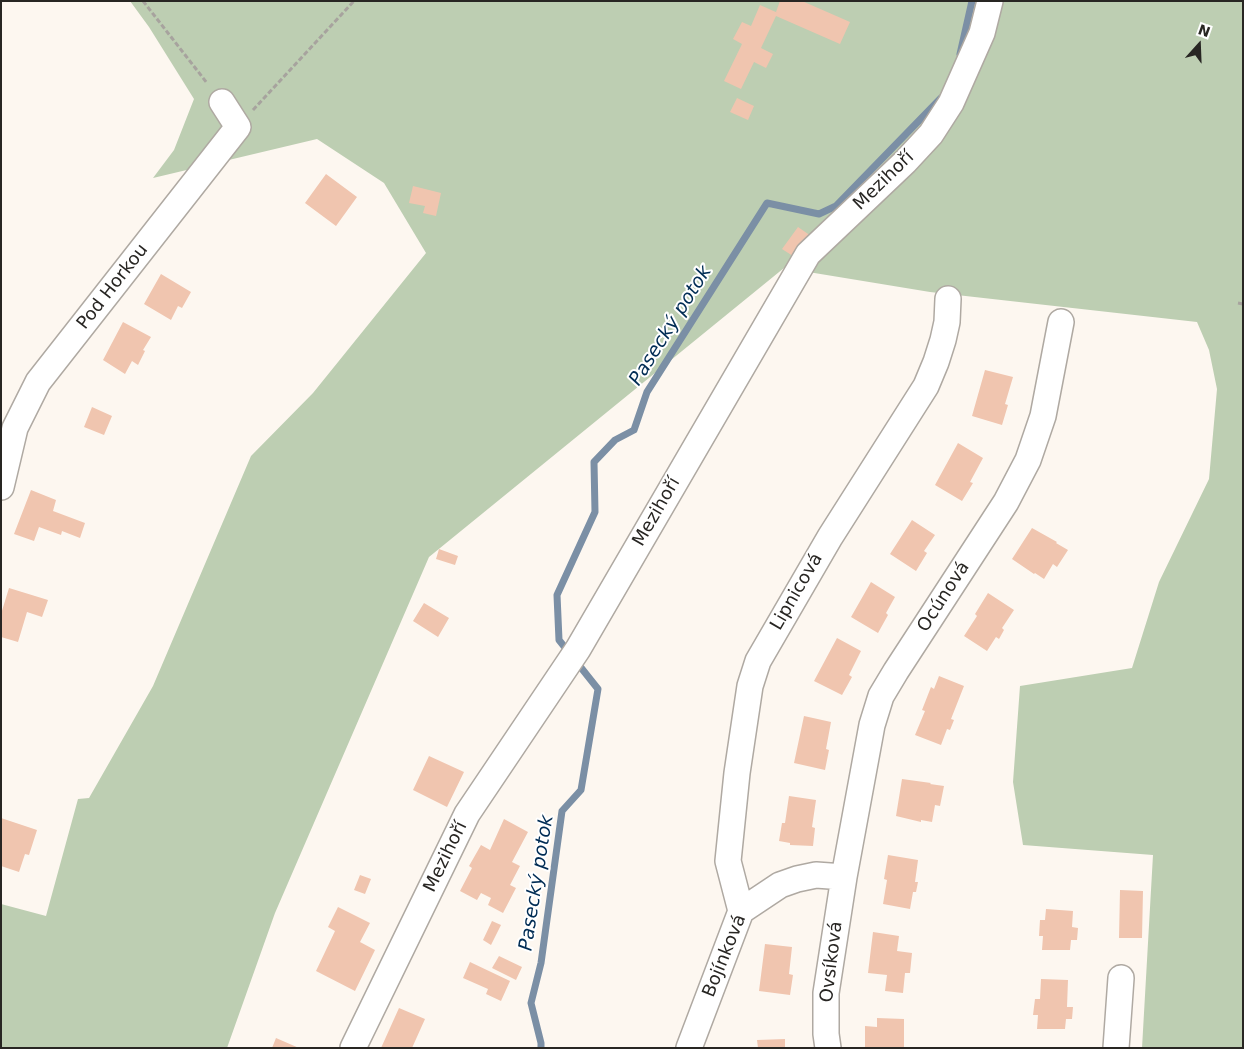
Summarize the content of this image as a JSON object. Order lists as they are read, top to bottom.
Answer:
{
  "streets": {
    "street": [
      "Mezihoří",
      "Pod Horkou",
      "Lipnicová",
      "Ocúnová",
      "Bojínková",
      "Ovsíková"
    ]
  },
  "crossings": [
    ["Lipnicová", "Bojínková"],
    ["Ocúnová", "Bojínková"],
    ["Ocúnová", "Ovsíková"],
    ["Bojínková", "Ovsíková"]
  ],
  "water": ["Pasecký potok"],
  "north": "top"
}
